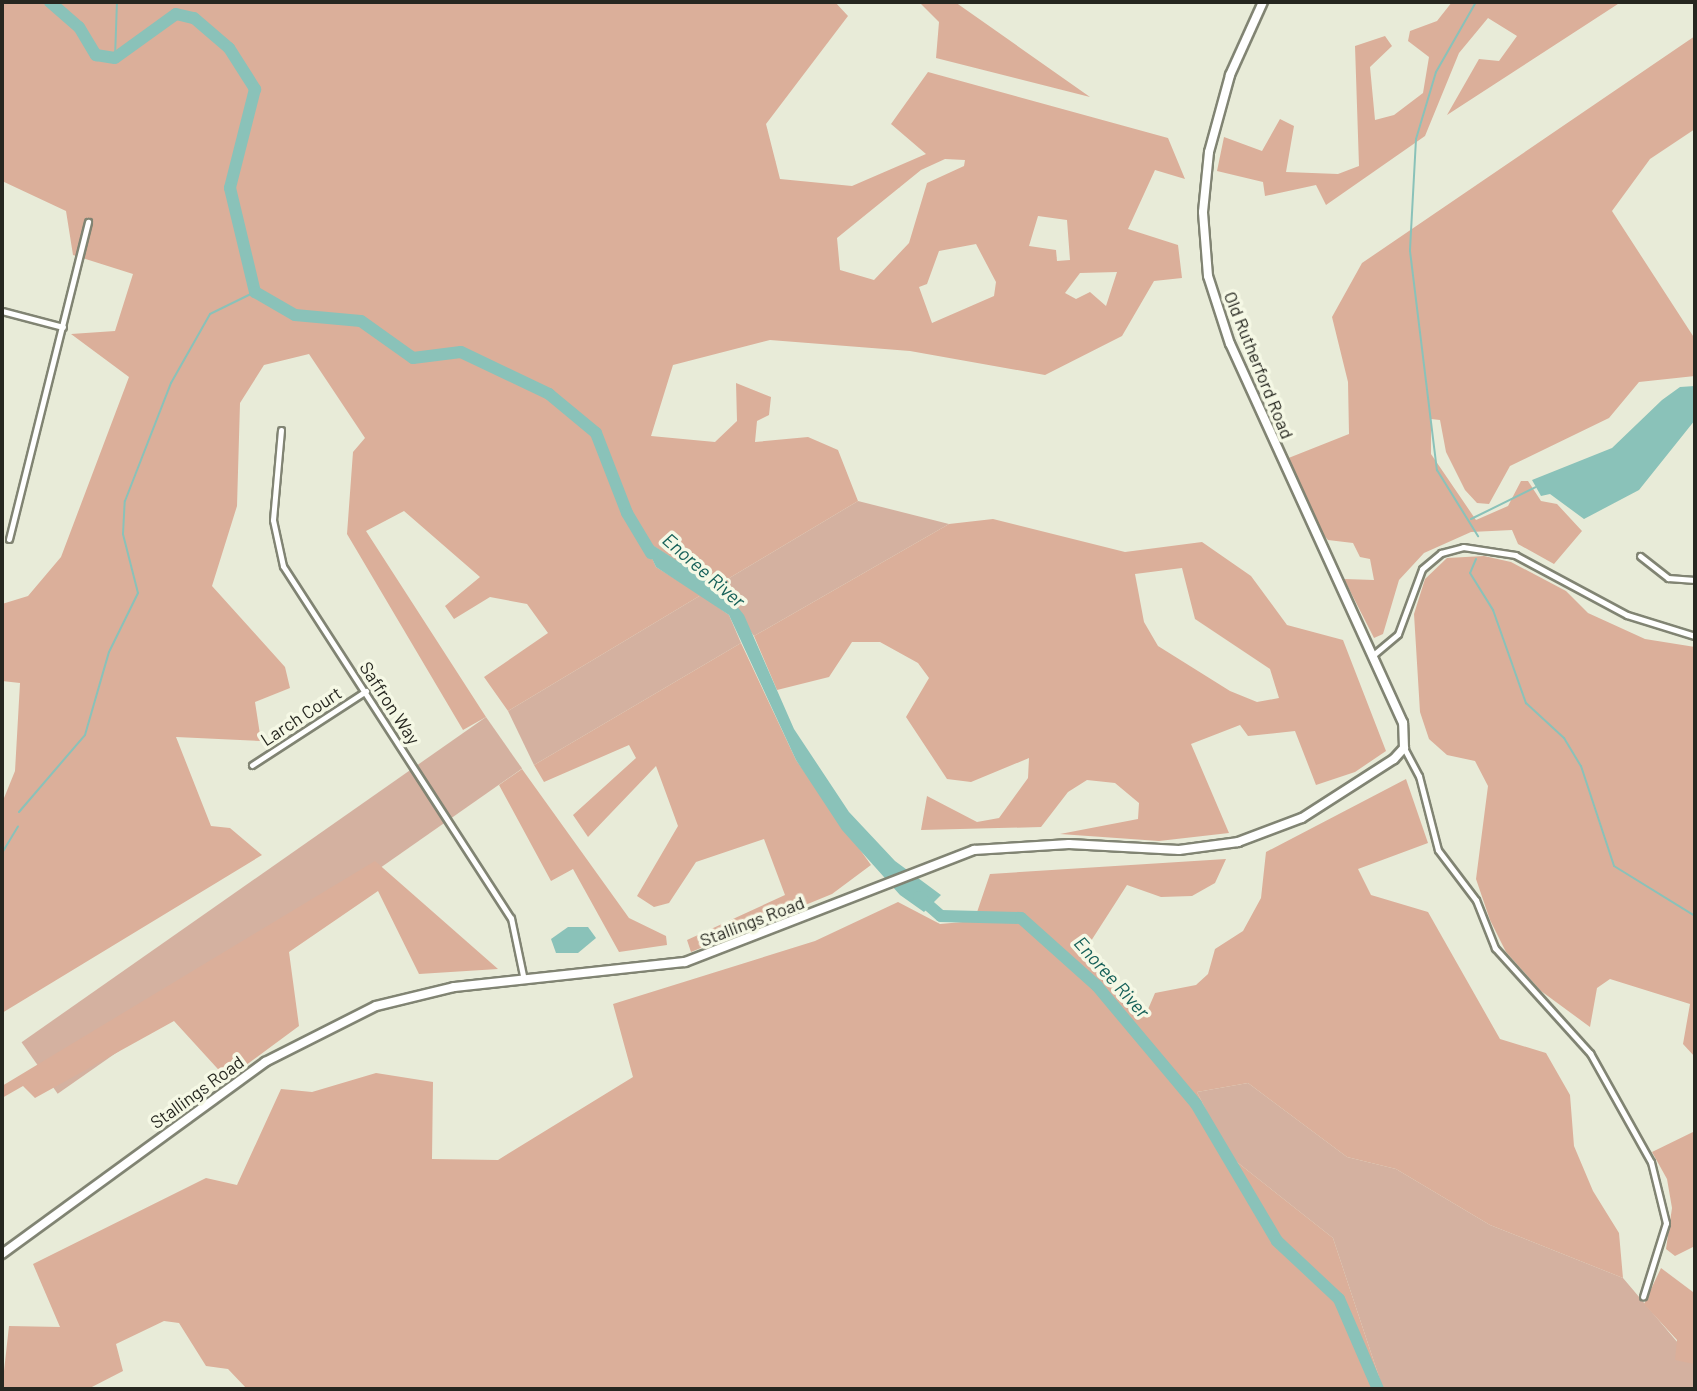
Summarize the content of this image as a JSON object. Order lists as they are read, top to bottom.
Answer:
{
  "streets": {
    "street": [
      "Old Rutherford Road",
      "Saffron Way",
      "Larch Court",
      "Stallings Road"
    ]
  },
  "crossings": [
    ["Old Rutherford Road", "Stallings Road"],
    ["Saffron Way", "Larch Court"],
    ["Saffron Way", "Stallings Road"]
  ],
  "water": ["Enoree River"]
}
